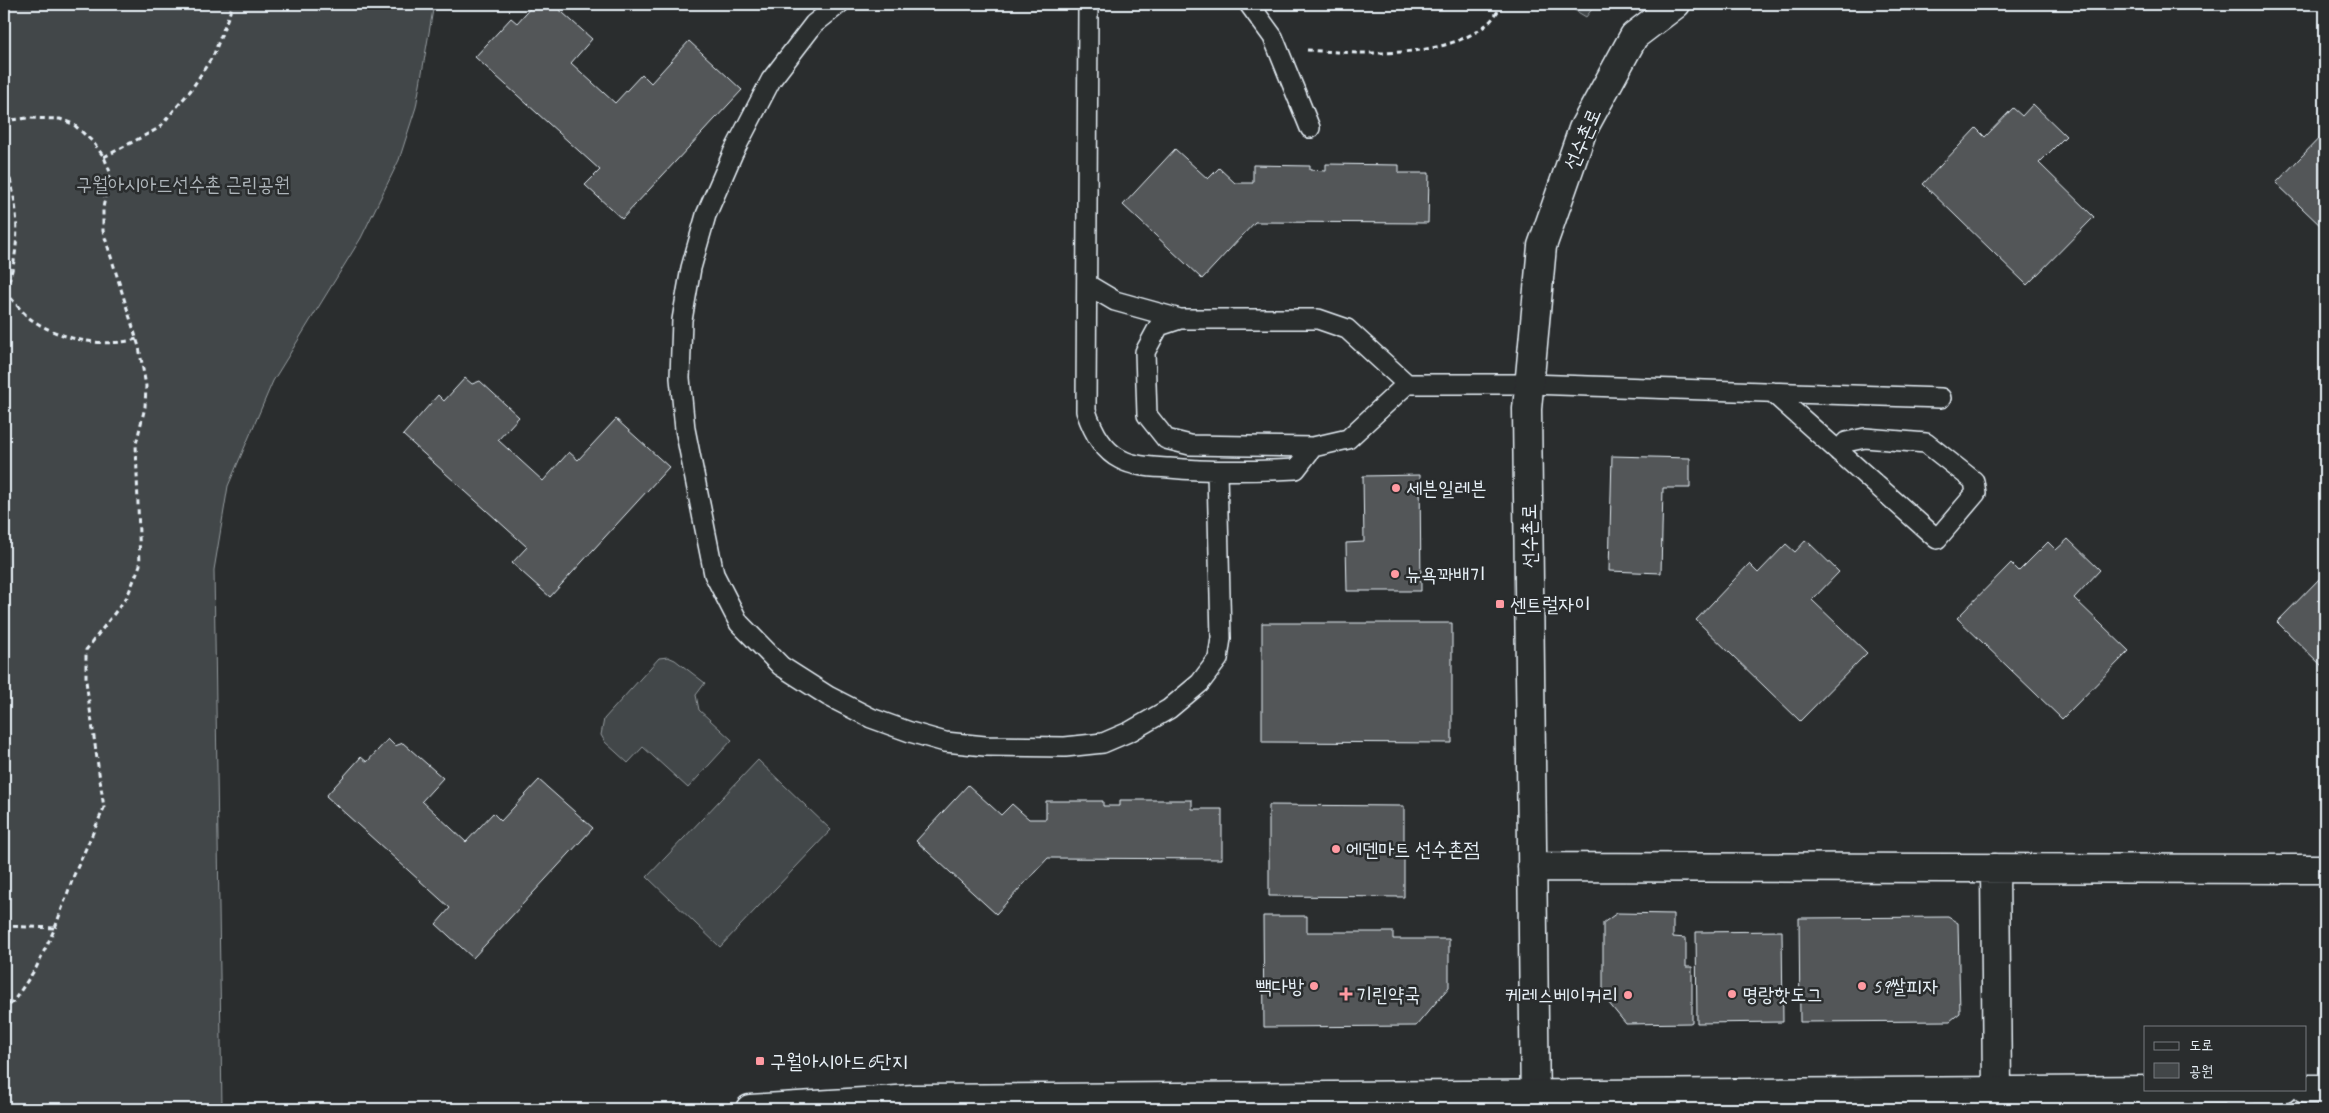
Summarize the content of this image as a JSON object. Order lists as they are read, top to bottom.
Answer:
{
  "streets": {
    "street": ["선수촌로"]
  },
  "parks": ["구월아시아드선수촌 근린공원"],
  "places": {
    "other": [
      "세븐일레븐",
      "뉴욕꽈배기",
      "에덴마트 선수촌점",
      "빽다방",
      "59쌀피자",
      "명랑핫도그",
      "케레스베이커리"
    ],
    "transit": ["센트럴자이", "구월아시아드6단지"],
    "health": ["기린약국"]
  },
  "legend": ["도로", "공원"]
}
